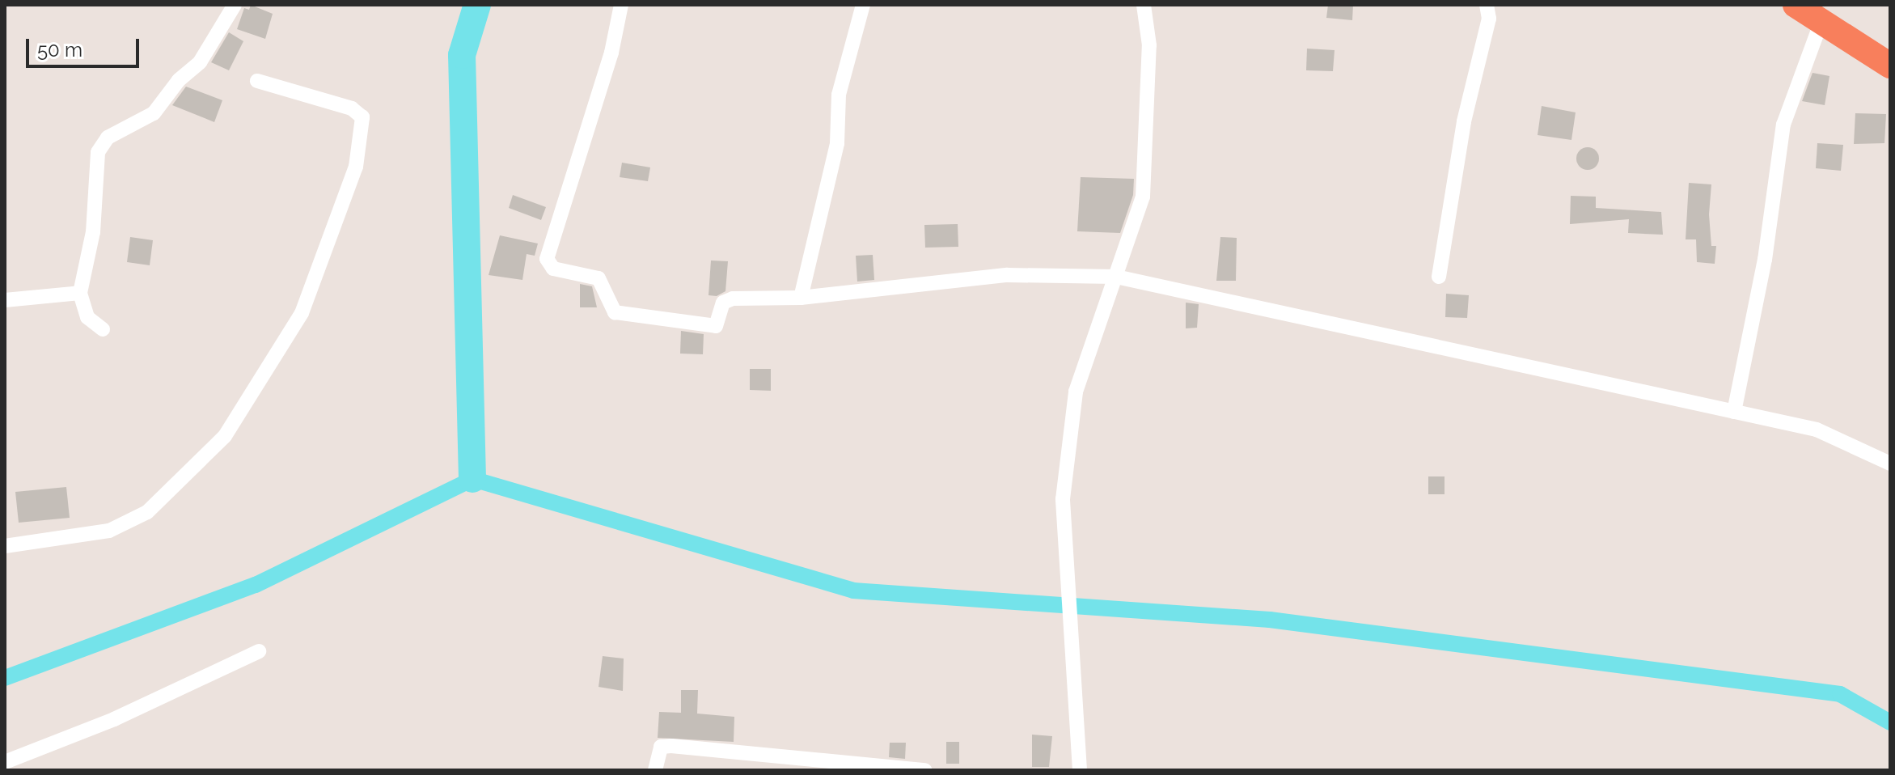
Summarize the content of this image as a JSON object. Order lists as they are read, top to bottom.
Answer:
{
  "scale_bar": "50 m"
}
